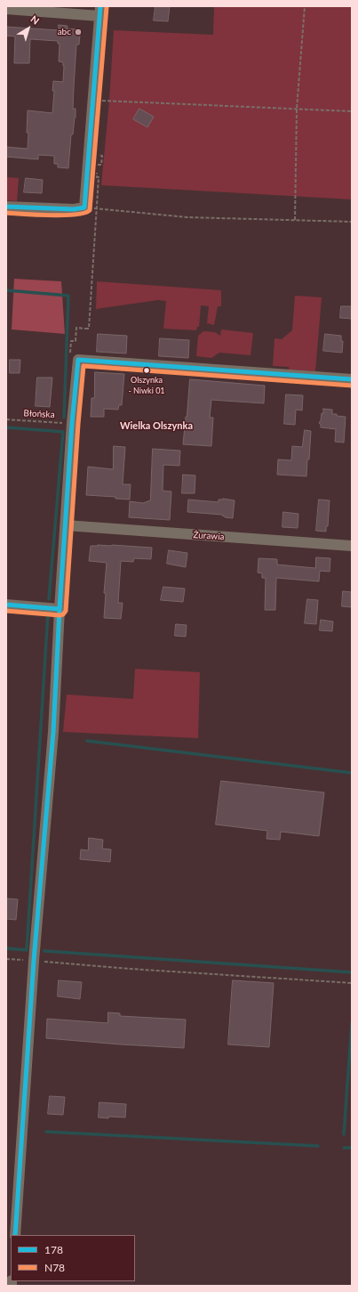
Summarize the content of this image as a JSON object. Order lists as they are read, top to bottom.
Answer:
{
  "streets": {
    "street": ["Żurawia"],
    "path": ["Błońska"]
  },
  "districts": ["Wielka Olszynka"],
  "places": ["abc", "Olszynka - Niwki 01"],
  "lines": ["transit line 178", "transit line N78"],
  "legend": ["178", "N78"],
  "north": "top right"
}
